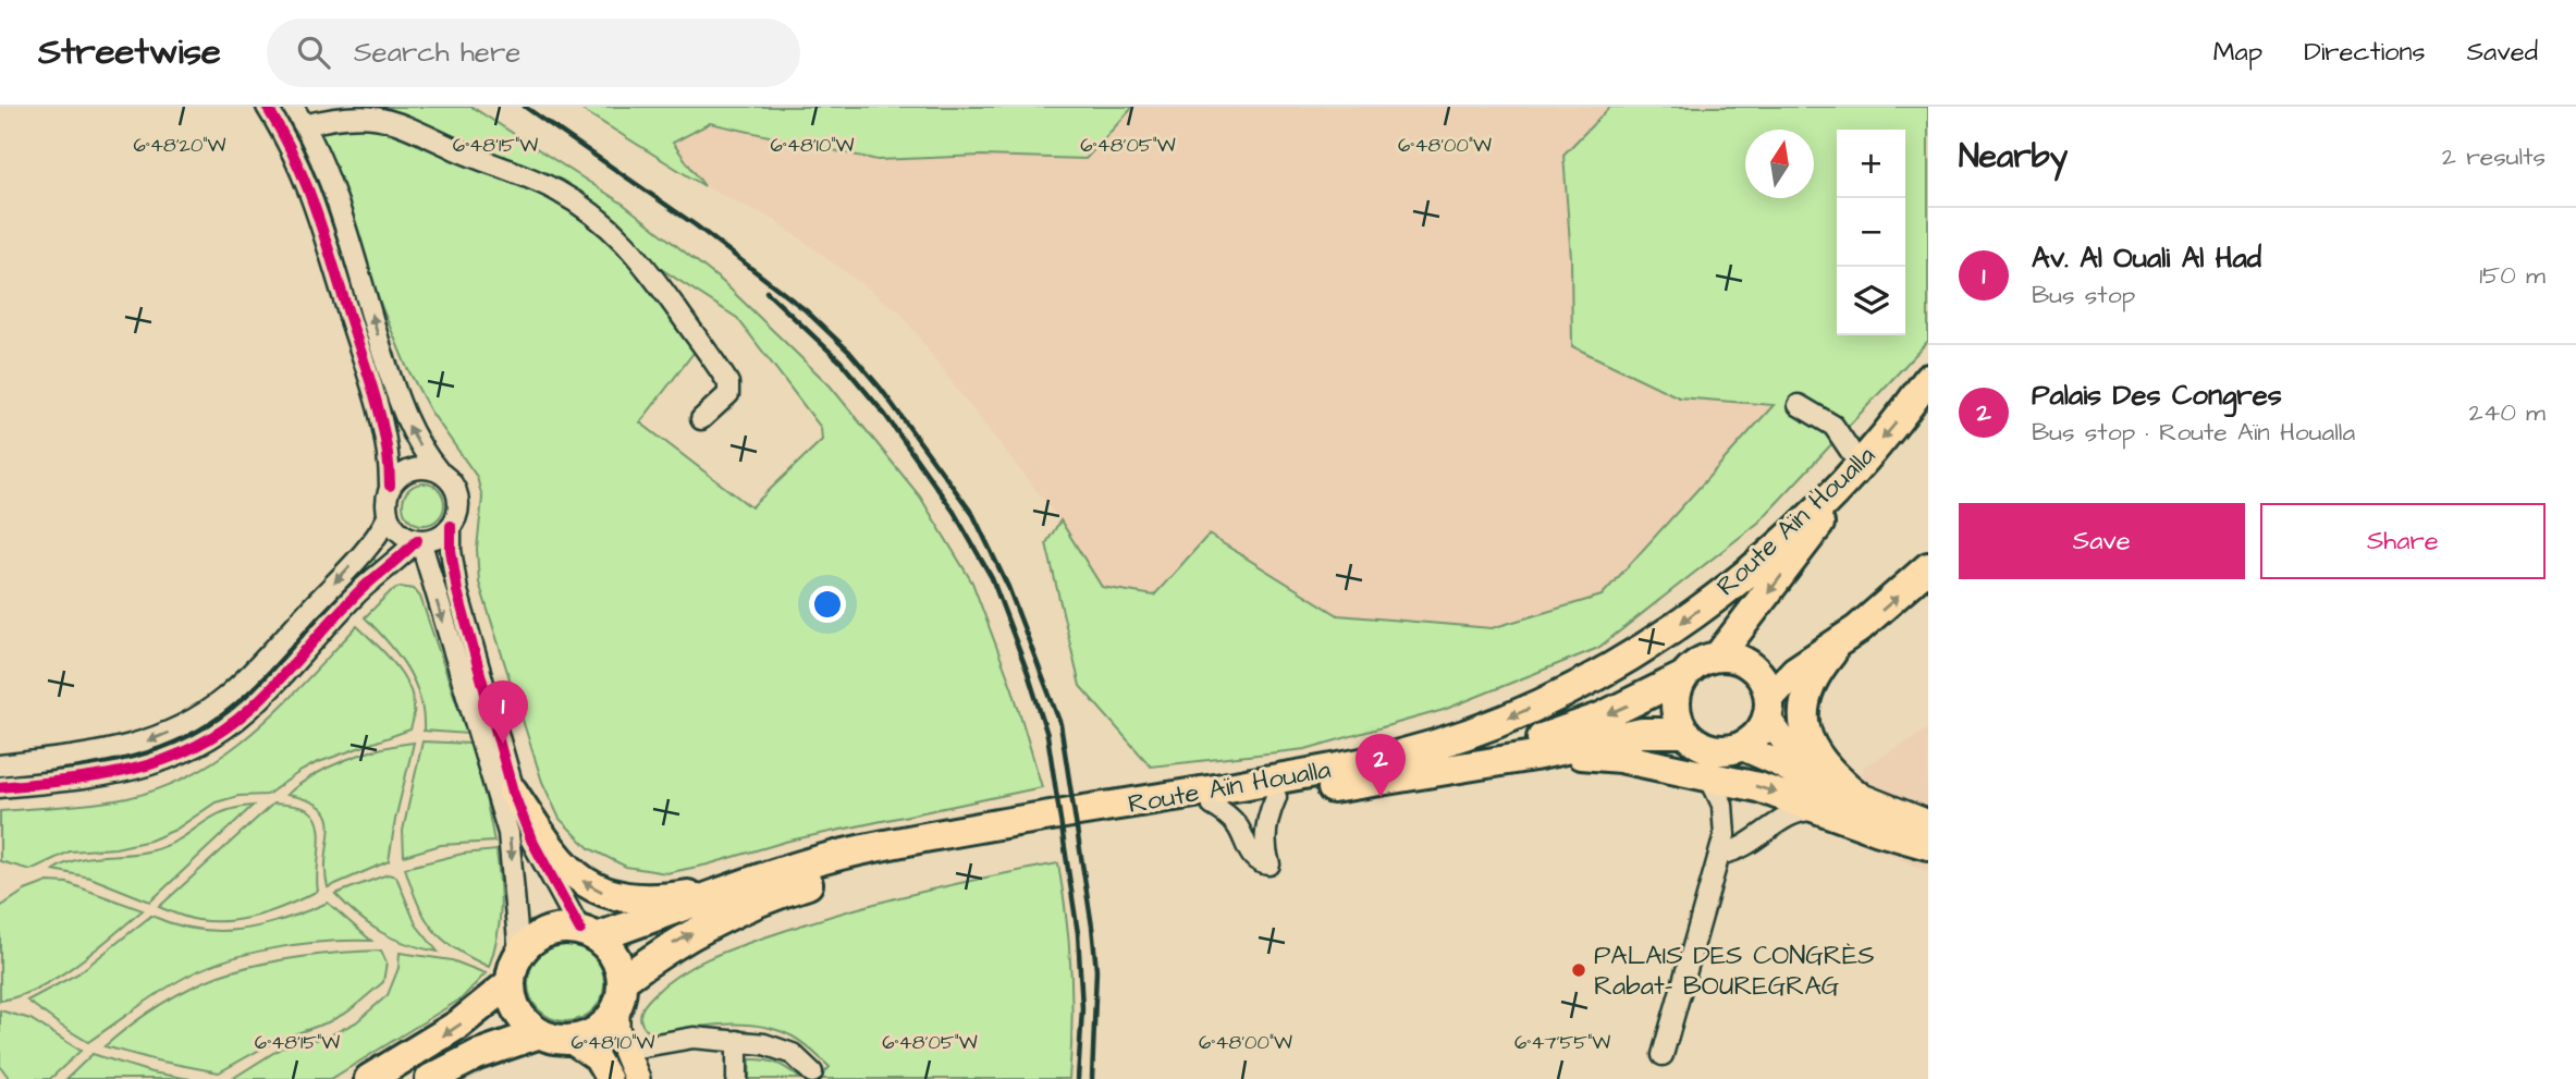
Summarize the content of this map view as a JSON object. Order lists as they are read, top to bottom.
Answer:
{
  "streets": {
    "highway": ["Route Aïn Houalla"]
  },
  "places": ["PALAIS DES CONGRÈS Rabat- BOUREGRAG"],
  "north": "top",
  "page": {
    "header": "Streetwise",
    "search": "Search here",
    "nav": ["Map", "Directions", "Saved"],
    "heading": ["Nearby", "2 results"],
    "map_buttons": ["+", "−"],
    "list": [
      {
        "mark": "1",
        "name": "Av. Al Ouali Al Had",
        "note": "Bus stop",
        "value": "150 m"
      },
      {
        "mark": "2",
        "name": "Palais Des Congres",
        "note": "Bus stop · Route Aïn Houalla",
        "value": "240 m"
      }
    ],
    "buttons": ["Save", "Share"],
    "pins": ["1", "2"]
  },
  "coordinates": [
    "6°48'20\"W",
    "6°48'15\"W",
    "6°48'10\"W",
    "6°48'05\"W",
    "6°48'00\"W",
    "6°47'55\"W"
  ]
}
